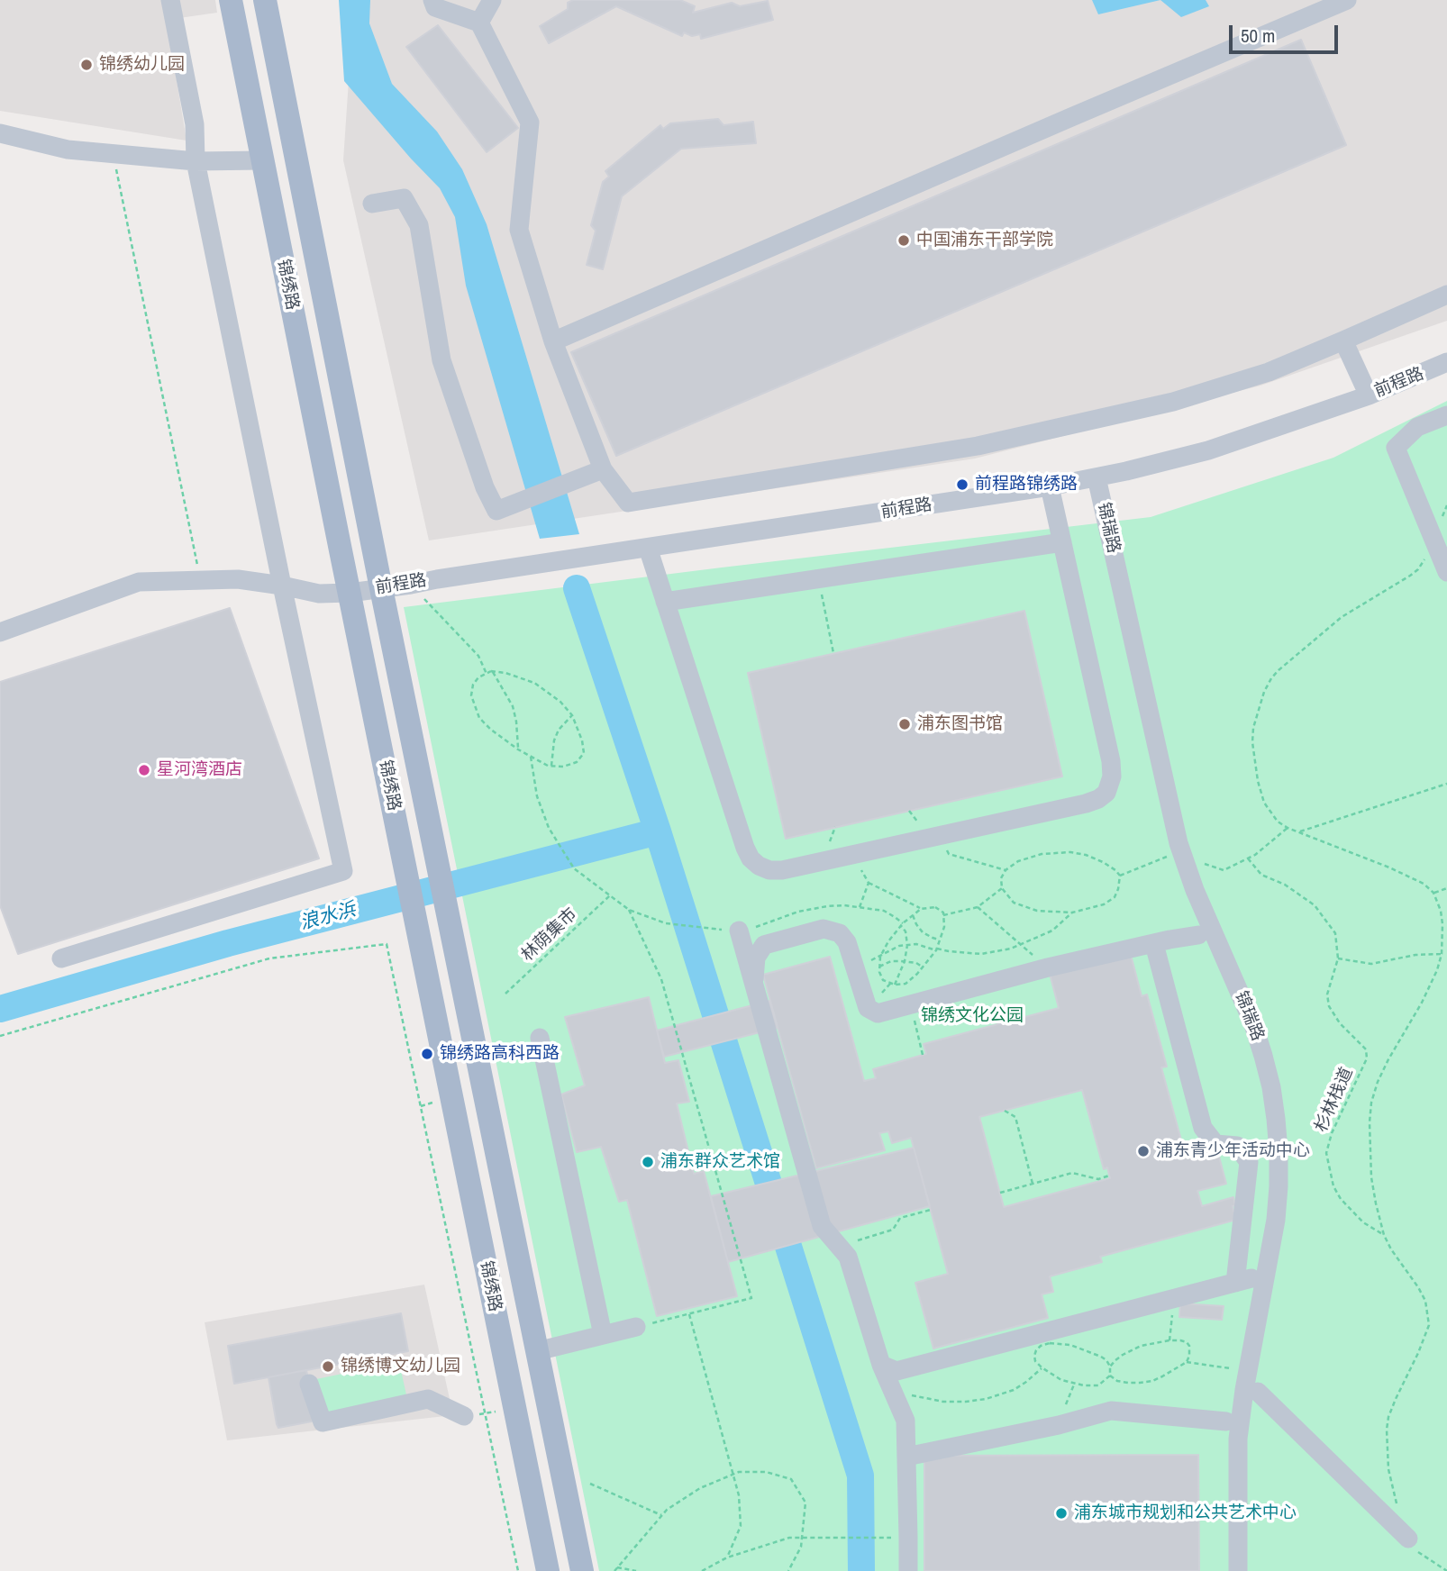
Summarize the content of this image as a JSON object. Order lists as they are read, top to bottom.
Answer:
{
  "streets": {
    "main road": ["锦绣路"],
    "street": ["前程路", "锦瑞路"],
    "path": ["林荫集市", "杉林栈道"]
  },
  "crossings": [
    ["锦绣路", "前程路"],
    ["前程路", "锦瑞路"]
  ],
  "water": ["浪水浜"],
  "parks": ["锦绣文化公园"],
  "places": [
    "锦绣幼儿园",
    "中国浦东干部学院",
    "前程路锦绣路",
    "浦东图书馆",
    "星河湾酒店",
    "锦绣路高科西路",
    "浦东青少年活动中心",
    "浦东群众艺术馆",
    "锦绣博文幼儿园",
    "浦东城市规划和公共艺术中心"
  ],
  "scale_bar": "50 m"
}
